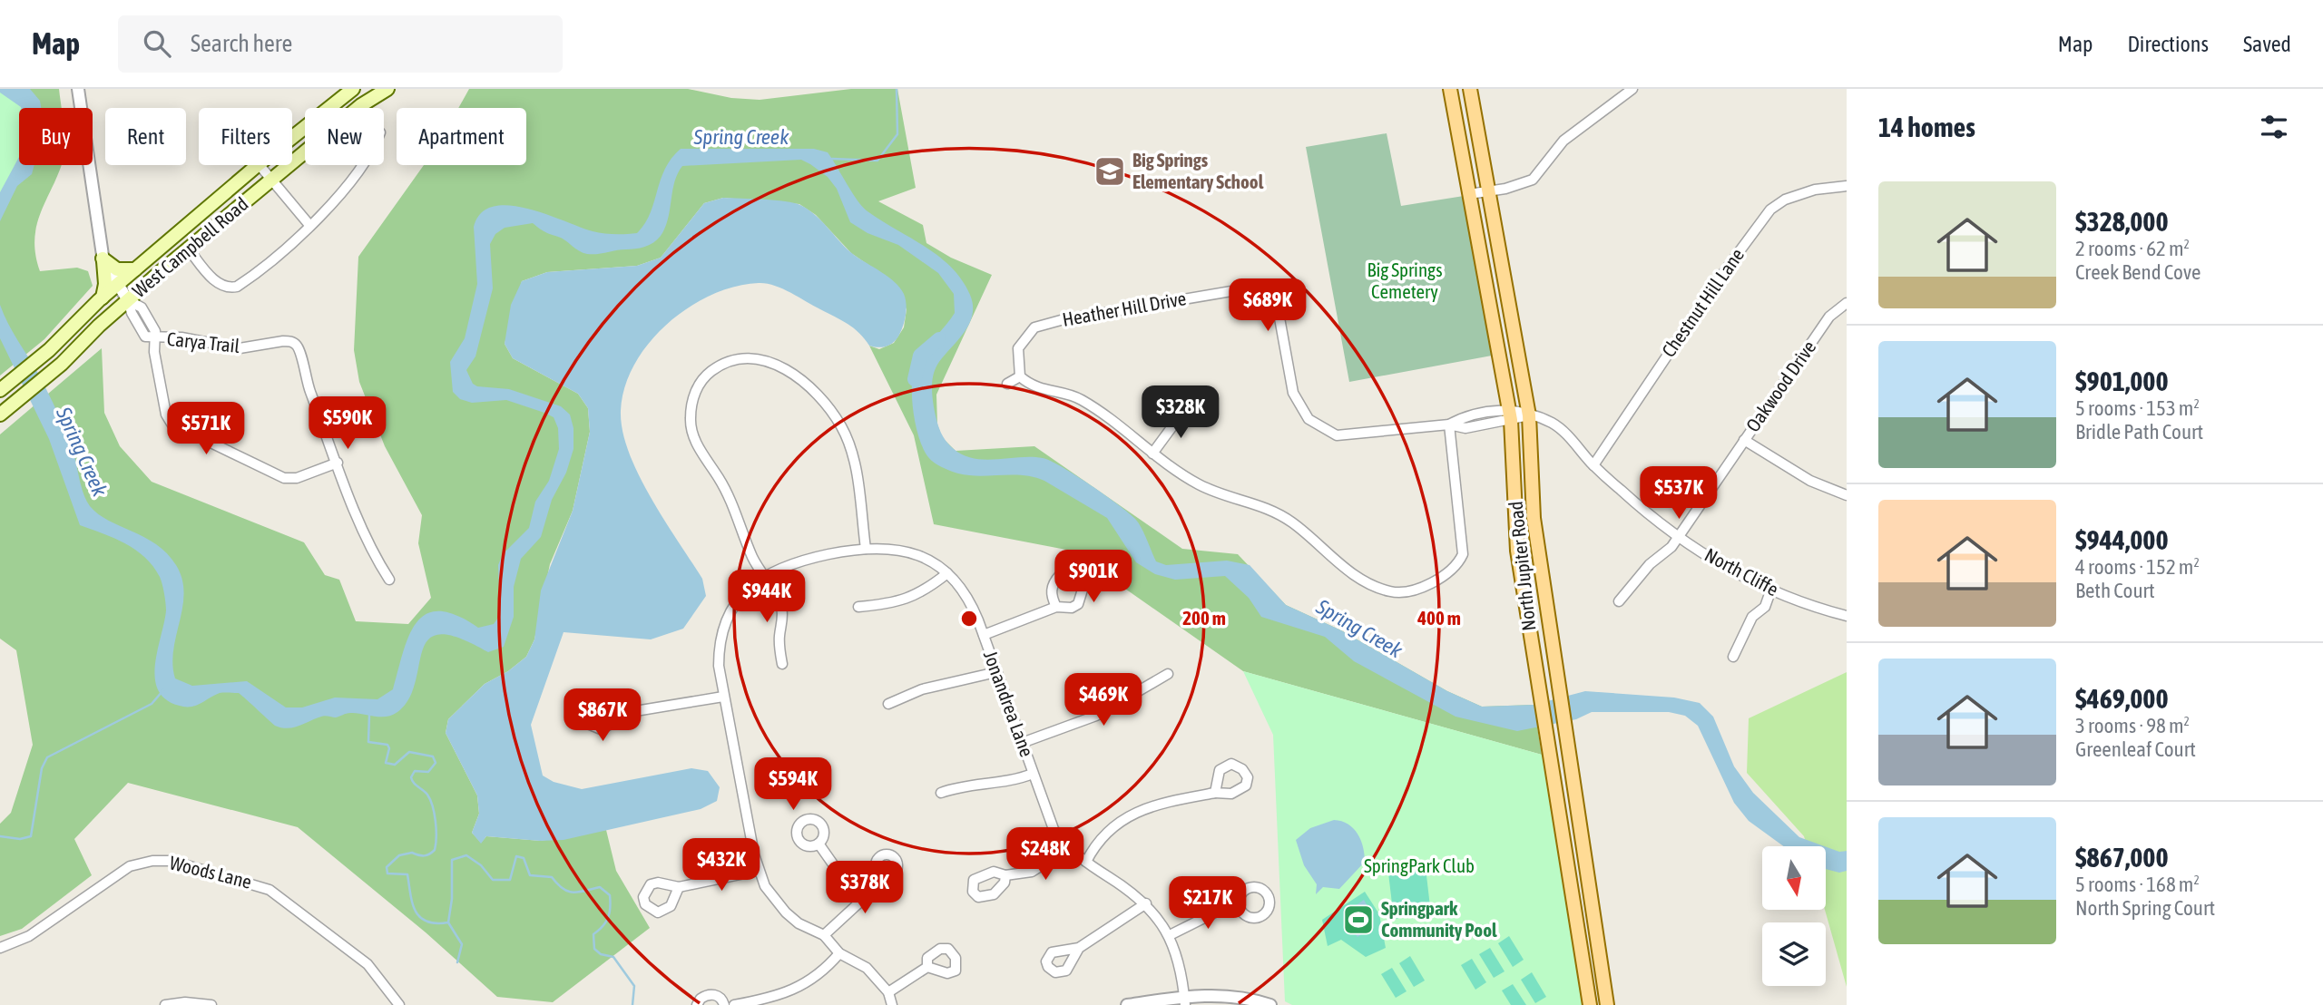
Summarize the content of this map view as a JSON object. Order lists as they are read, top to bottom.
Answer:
{
  "streets": {
    "main road": ["West Campbell Road", "North Jupiter Road"],
    "street": [
      "Chestnut Hill Lane",
      "Heather Hill Drive",
      "Carya Trail",
      "Oakwood Drive",
      "North Cliffe",
      "Jonandrea Lane",
      "Woods Lane"
    ]
  },
  "crossings": [
    ["Chestnut Hill Lane", "North Cliffe"],
    ["Heather Hill Drive", "North Jupiter Road"],
    ["Heather Hill Drive", "North Cliffe"],
    ["Oakwood Drive", "North Cliffe"],
    ["North Jupiter Road", "North Cliffe"]
  ],
  "water": ["Spring Creek"],
  "parks": ["Big Springs Cemetery", "SpringPark Club"],
  "places": {
    "school or university": ["Big Springs Elementary School"],
    "sports": ["Springpark Community Pool"]
  },
  "north": "bottom",
  "page": {
    "header": "Map",
    "search": "Search here",
    "nav": ["Map", "Directions", "Saved"],
    "heading": "14 homes",
    "chip": [
      "Buy",
      "Rent",
      "Filters",
      "New",
      "Apartment"
    ],
    "list": [
      {
        "name": "$328,000",
        "note": "2 rooms · 62 m² · Creek Bend Cove"
      },
      {
        "name": "$901,000",
        "note": "5 rooms · 153 m² · Bridle Path Court"
      },
      {
        "name": "$944,000",
        "note": "4 rooms · 152 m² · Beth Court"
      },
      {
        "name": "$469,000",
        "note": "3 rooms · 98 m² · Greenleaf Court"
      },
      {
        "name": "$867,000",
        "note": "5 rooms · 168 m² · North Spring Court"
      }
    ],
    "price": [
      "$689K",
      "$328K",
      "$590K",
      "$571K",
      "$537K",
      "$901K",
      "$944K",
      "$469K",
      "$867K",
      "$594K",
      "$248K",
      "$432K",
      "$378K",
      "$217K"
    ]
  },
  "rings": ["200 m", "400 m"]
}
